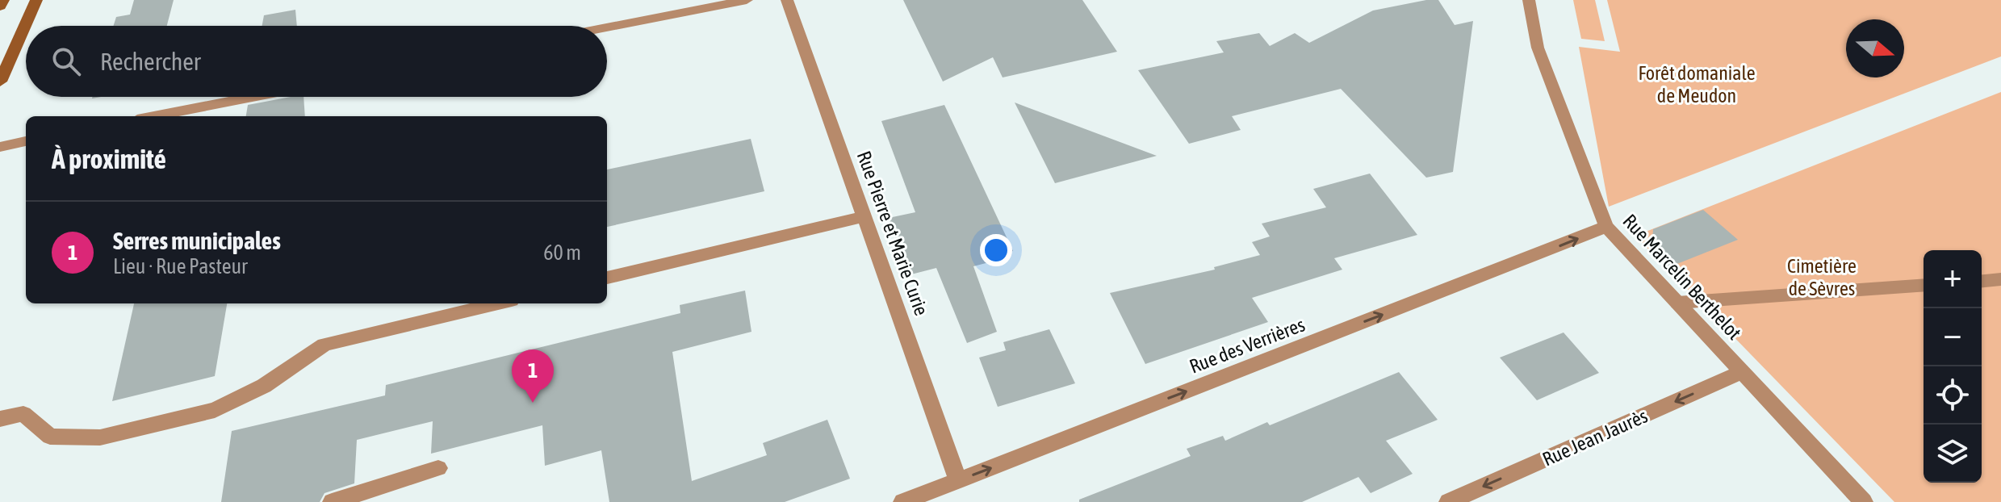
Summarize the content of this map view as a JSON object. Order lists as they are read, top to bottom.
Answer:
{
  "streets": {
    "street": [
      "Rue Pierre et Marie Curie",
      "Rue Marcelin Berthelot",
      "Rue des Verrières",
      "Rue Jean Jaurès"
    ]
  },
  "crossings": [
    ["Rue Pierre et Marie Curie", "Rue des Verrières"],
    ["Rue Marcelin Berthelot", "Rue des Verrières"],
    ["Rue Marcelin Berthelot", "Rue Jean Jaurès"]
  ],
  "one_way": ["Rue des Verrières", "Rue Jean Jaurès"],
  "parks": ["Forêt domaniale de Meudon", "Cimetière de Sèvres"],
  "north": "right",
  "page": {
    "search": "Rechercher",
    "heading": "À proximité",
    "list": [
      {
        "mark": "1",
        "name": "Serres municipales",
        "note": "Lieu · Rue Pasteur",
        "value": "60 m"
      }
    ],
    "map_buttons": ["+", "−"],
    "pins": "1"
  }
}
